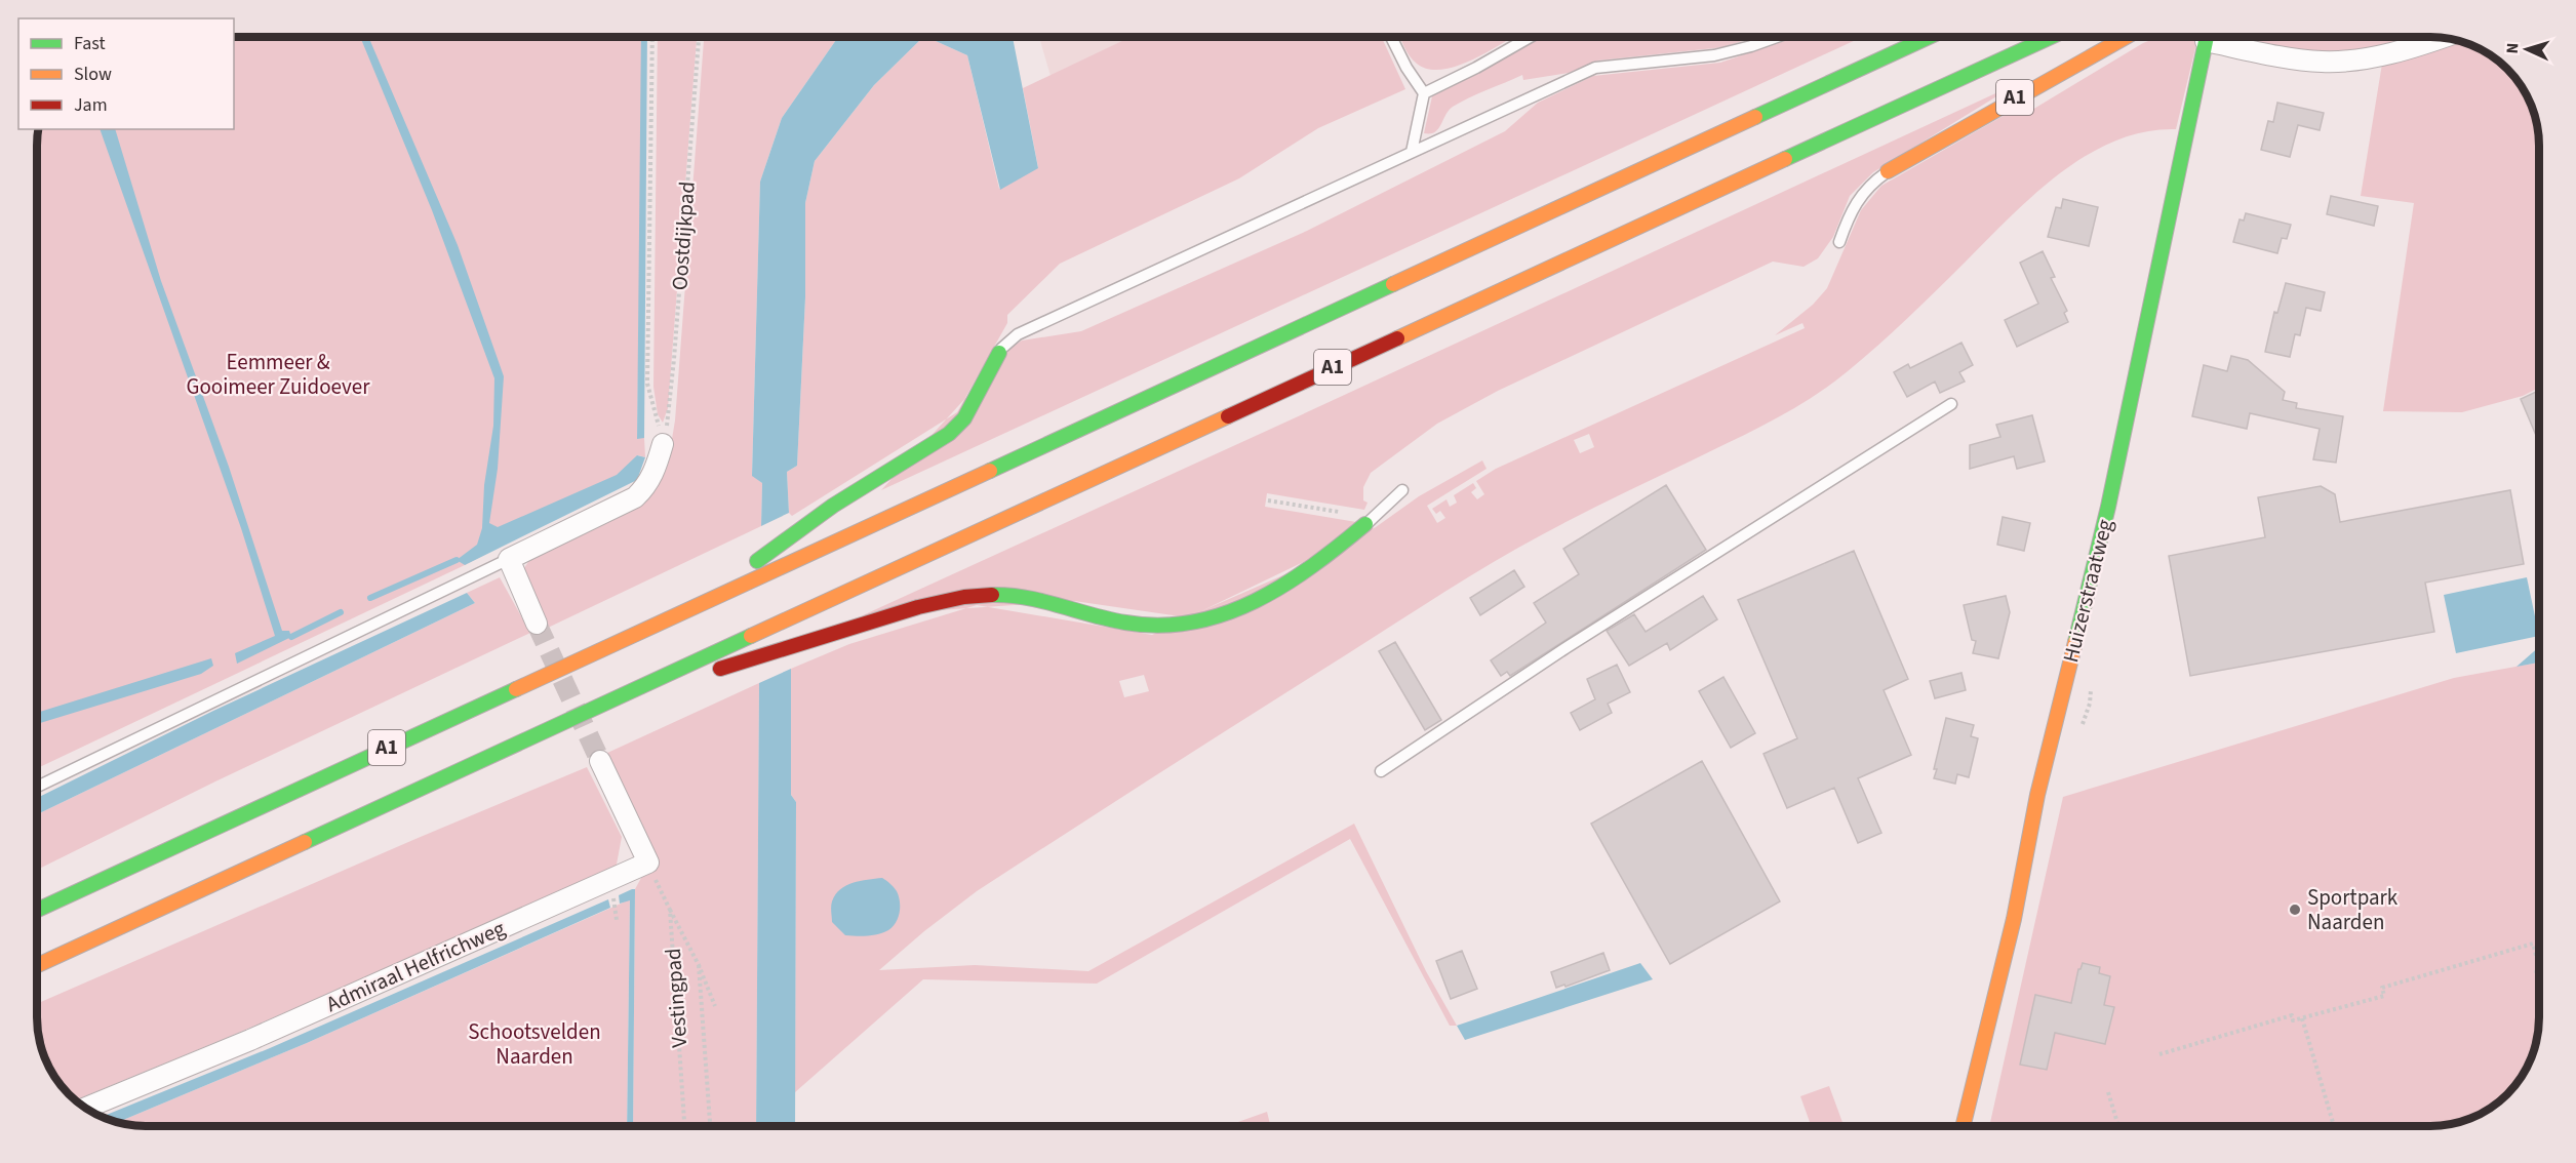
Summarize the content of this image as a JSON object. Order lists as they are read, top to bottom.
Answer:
{
  "streets": {
    "main road": ["A1", "Huizerstraatweg"],
    "street": ["Admiraal Helfrichweg"],
    "path": ["Oostdijkpad", "Vestingpad"]
  },
  "crossings": [
    ["Admiraal Helfrichweg", "Vestingpad"]
  ],
  "parks": ["Eemmeer & Gooimeer Zuidoever", "Schootsvelden Naarden"],
  "places": ["Sportpark Naarden"],
  "legend": ["Fast", "Slow", "Jam"],
  "north": "left"
}
